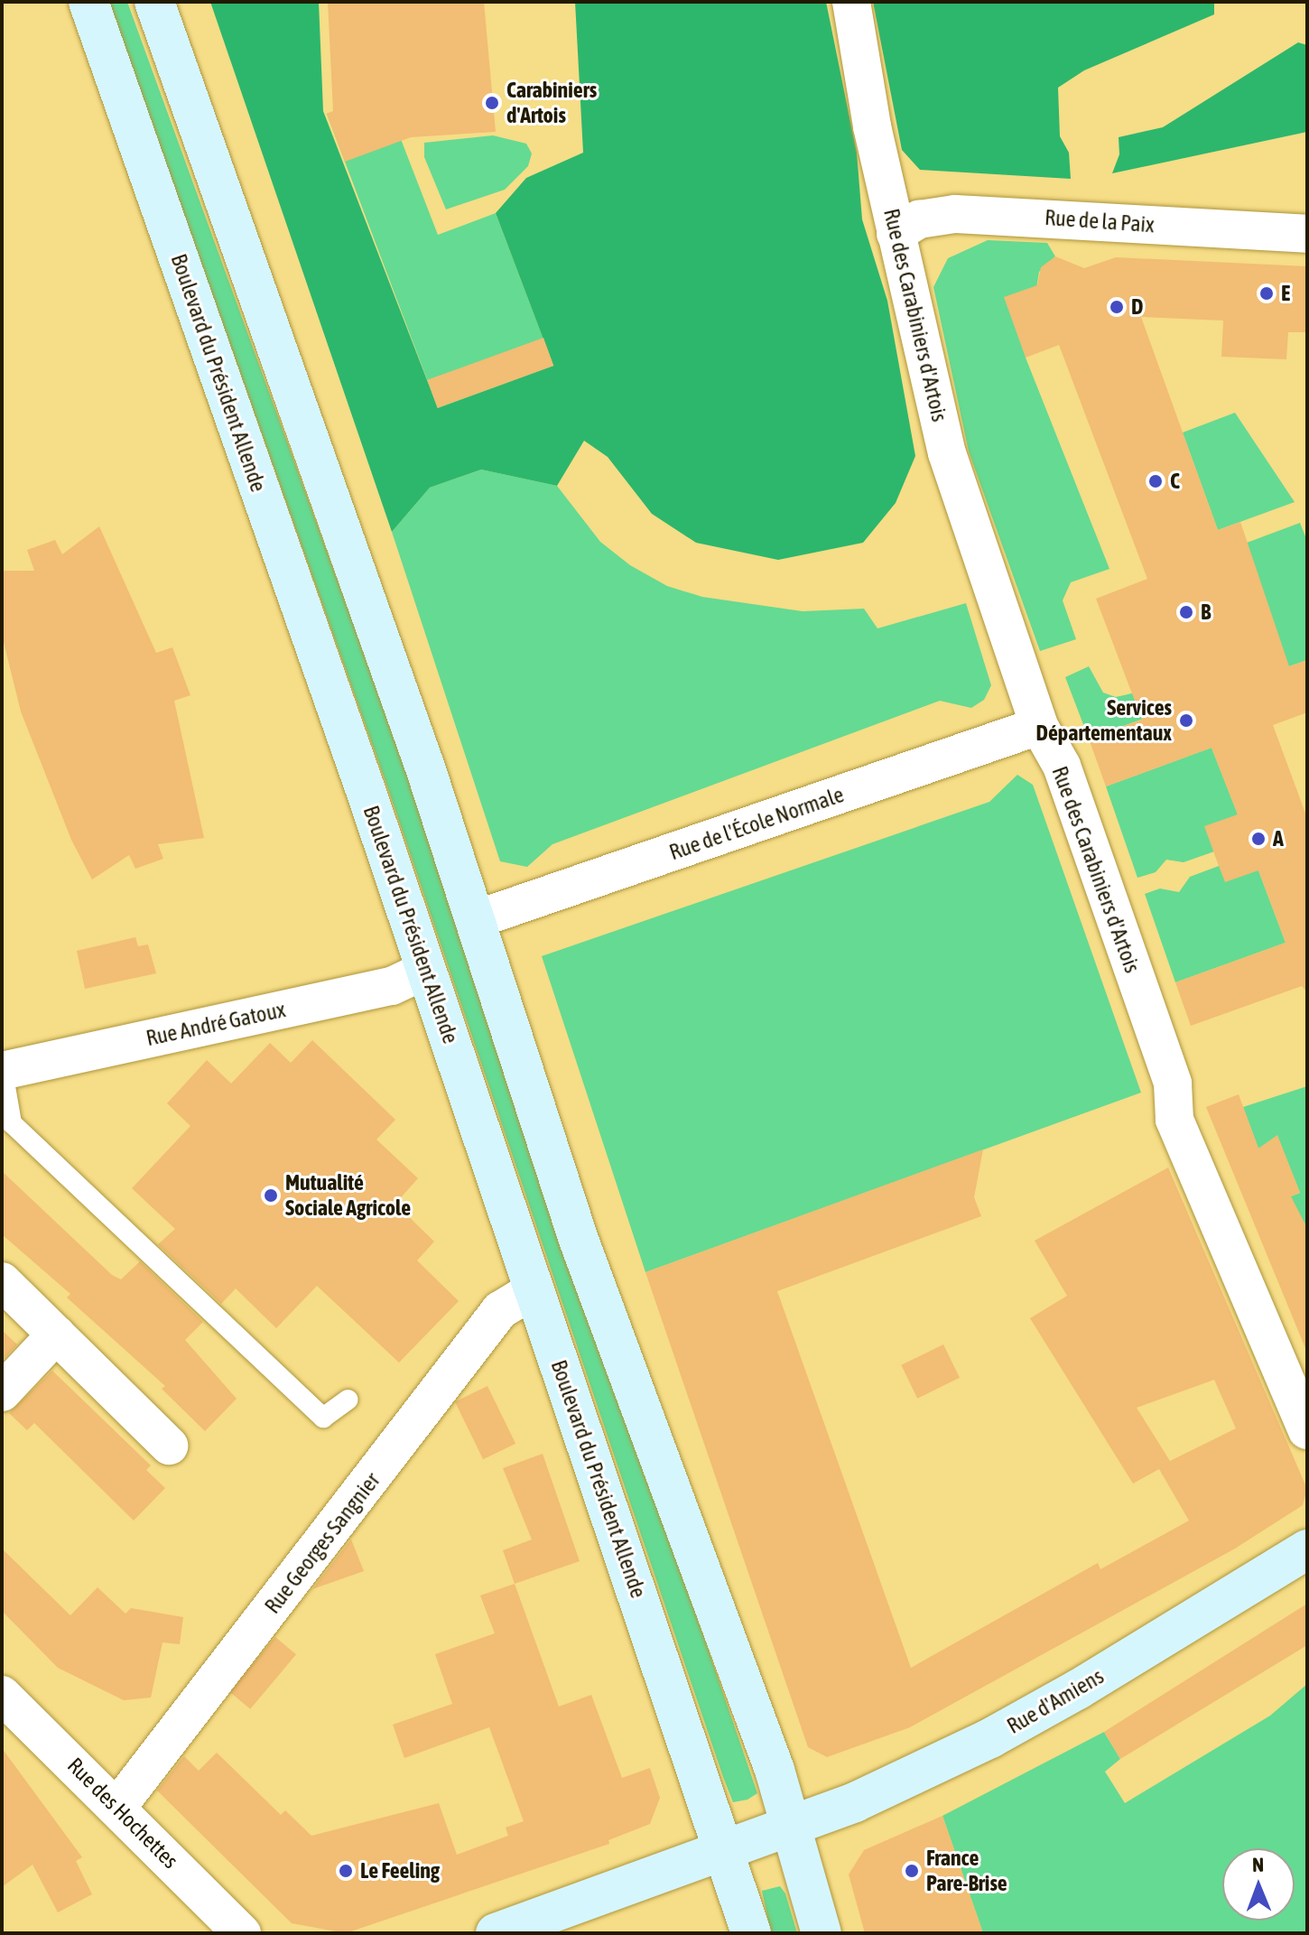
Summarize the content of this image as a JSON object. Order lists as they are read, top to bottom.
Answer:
{
  "streets": {
    "main road": ["Boulevard du Président Allende", "Rue d'Amiens"],
    "street": [
      "Rue de la Paix",
      "Rue des Carabiniers d'Artois",
      "Rue de l'École Normale",
      "Rue André Gatoux",
      "Rue Georges Sangnier",
      "Rue des Hochettes"
    ]
  },
  "crossings": [
    ["Rue de la Paix", "Rue des Carabiniers d'Artois"],
    ["Rue des Carabiniers d'Artois", "Rue de l'École Normale"],
    ["Boulevard du Président Allende", "Rue André Gatoux"],
    ["Boulevard du Président Allende", "Rue Georges Sangnier"],
    ["Boulevard du Président Allende", "Rue d'Amiens"],
    ["Rue Georges Sangnier", "Rue des Hochettes"]
  ],
  "places": [
    "Carabiniers d'Artois",
    "E",
    "D",
    "C",
    "B",
    "Services Départementaux",
    "A",
    "Mutualité Sociale Agricole",
    "Le Feeling",
    "France Pare-Brise"
  ],
  "north": "top"
}
